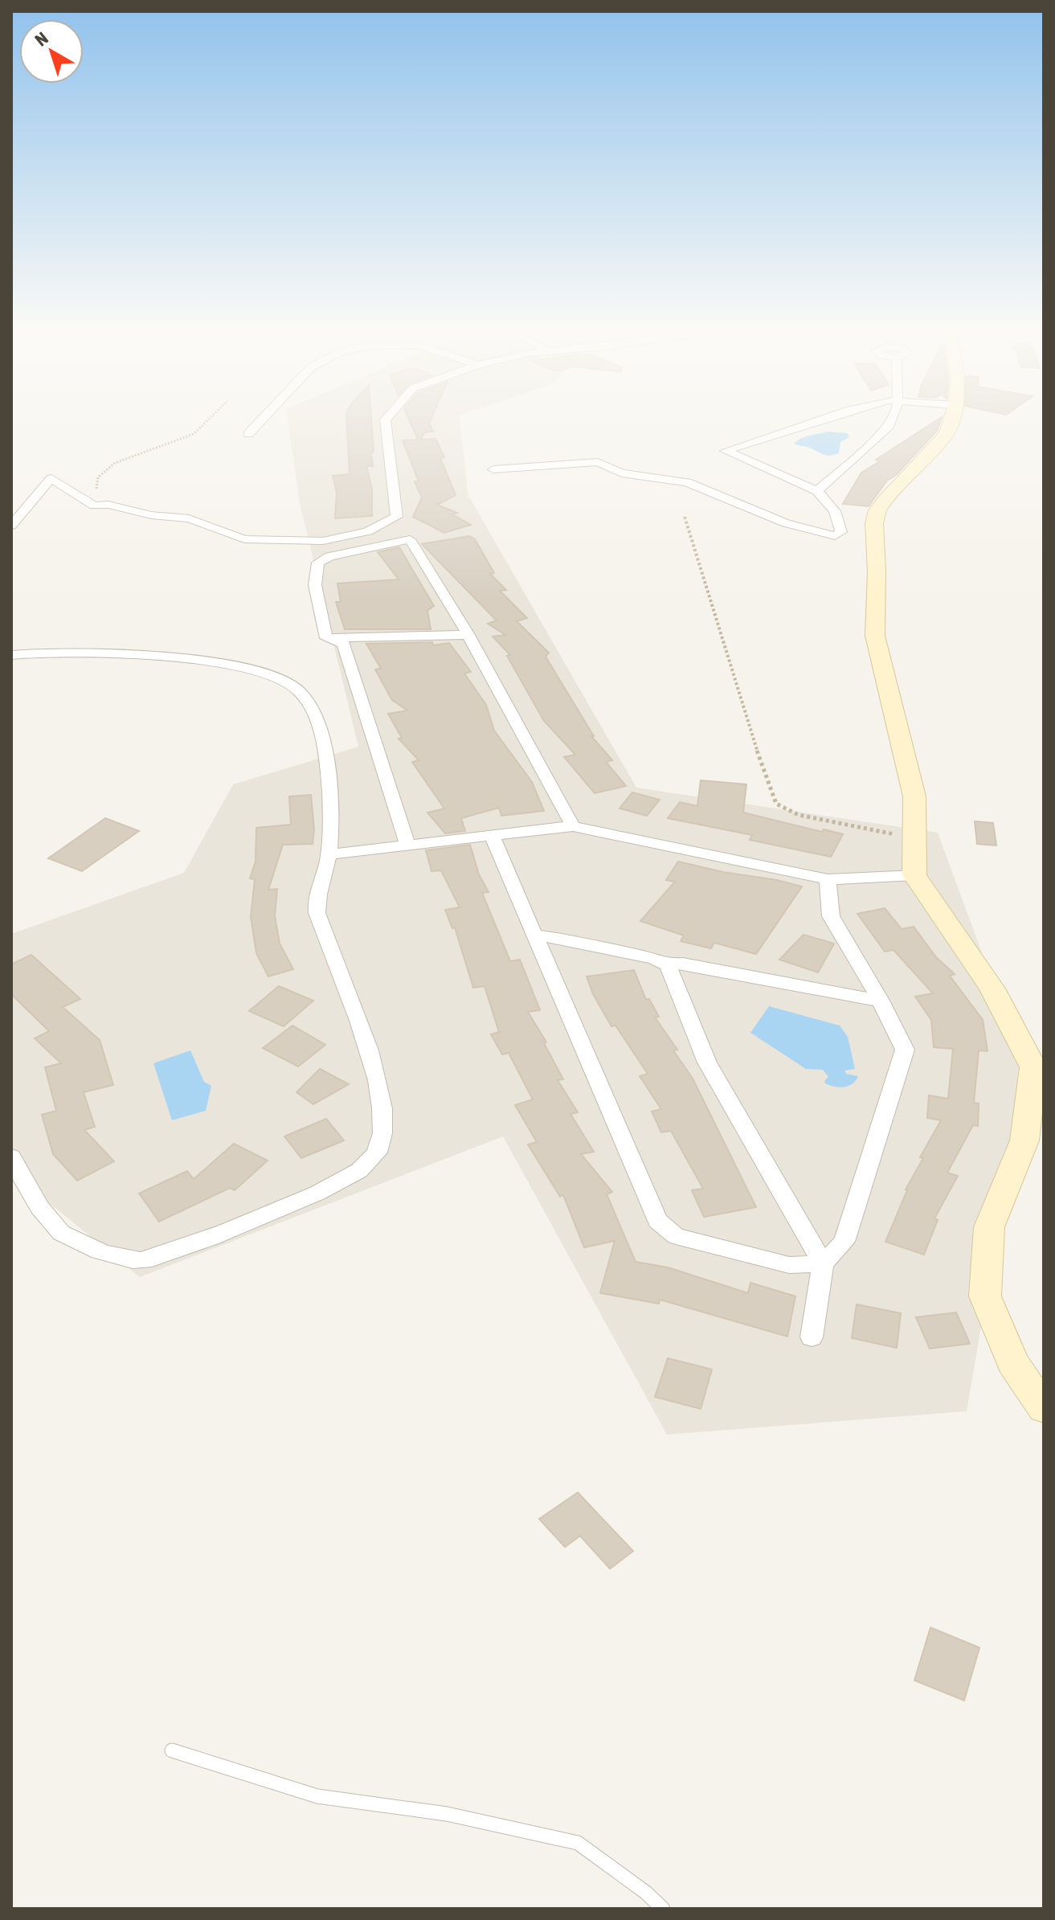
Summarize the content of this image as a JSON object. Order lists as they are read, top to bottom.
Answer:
{
  "north": "top left"
}
